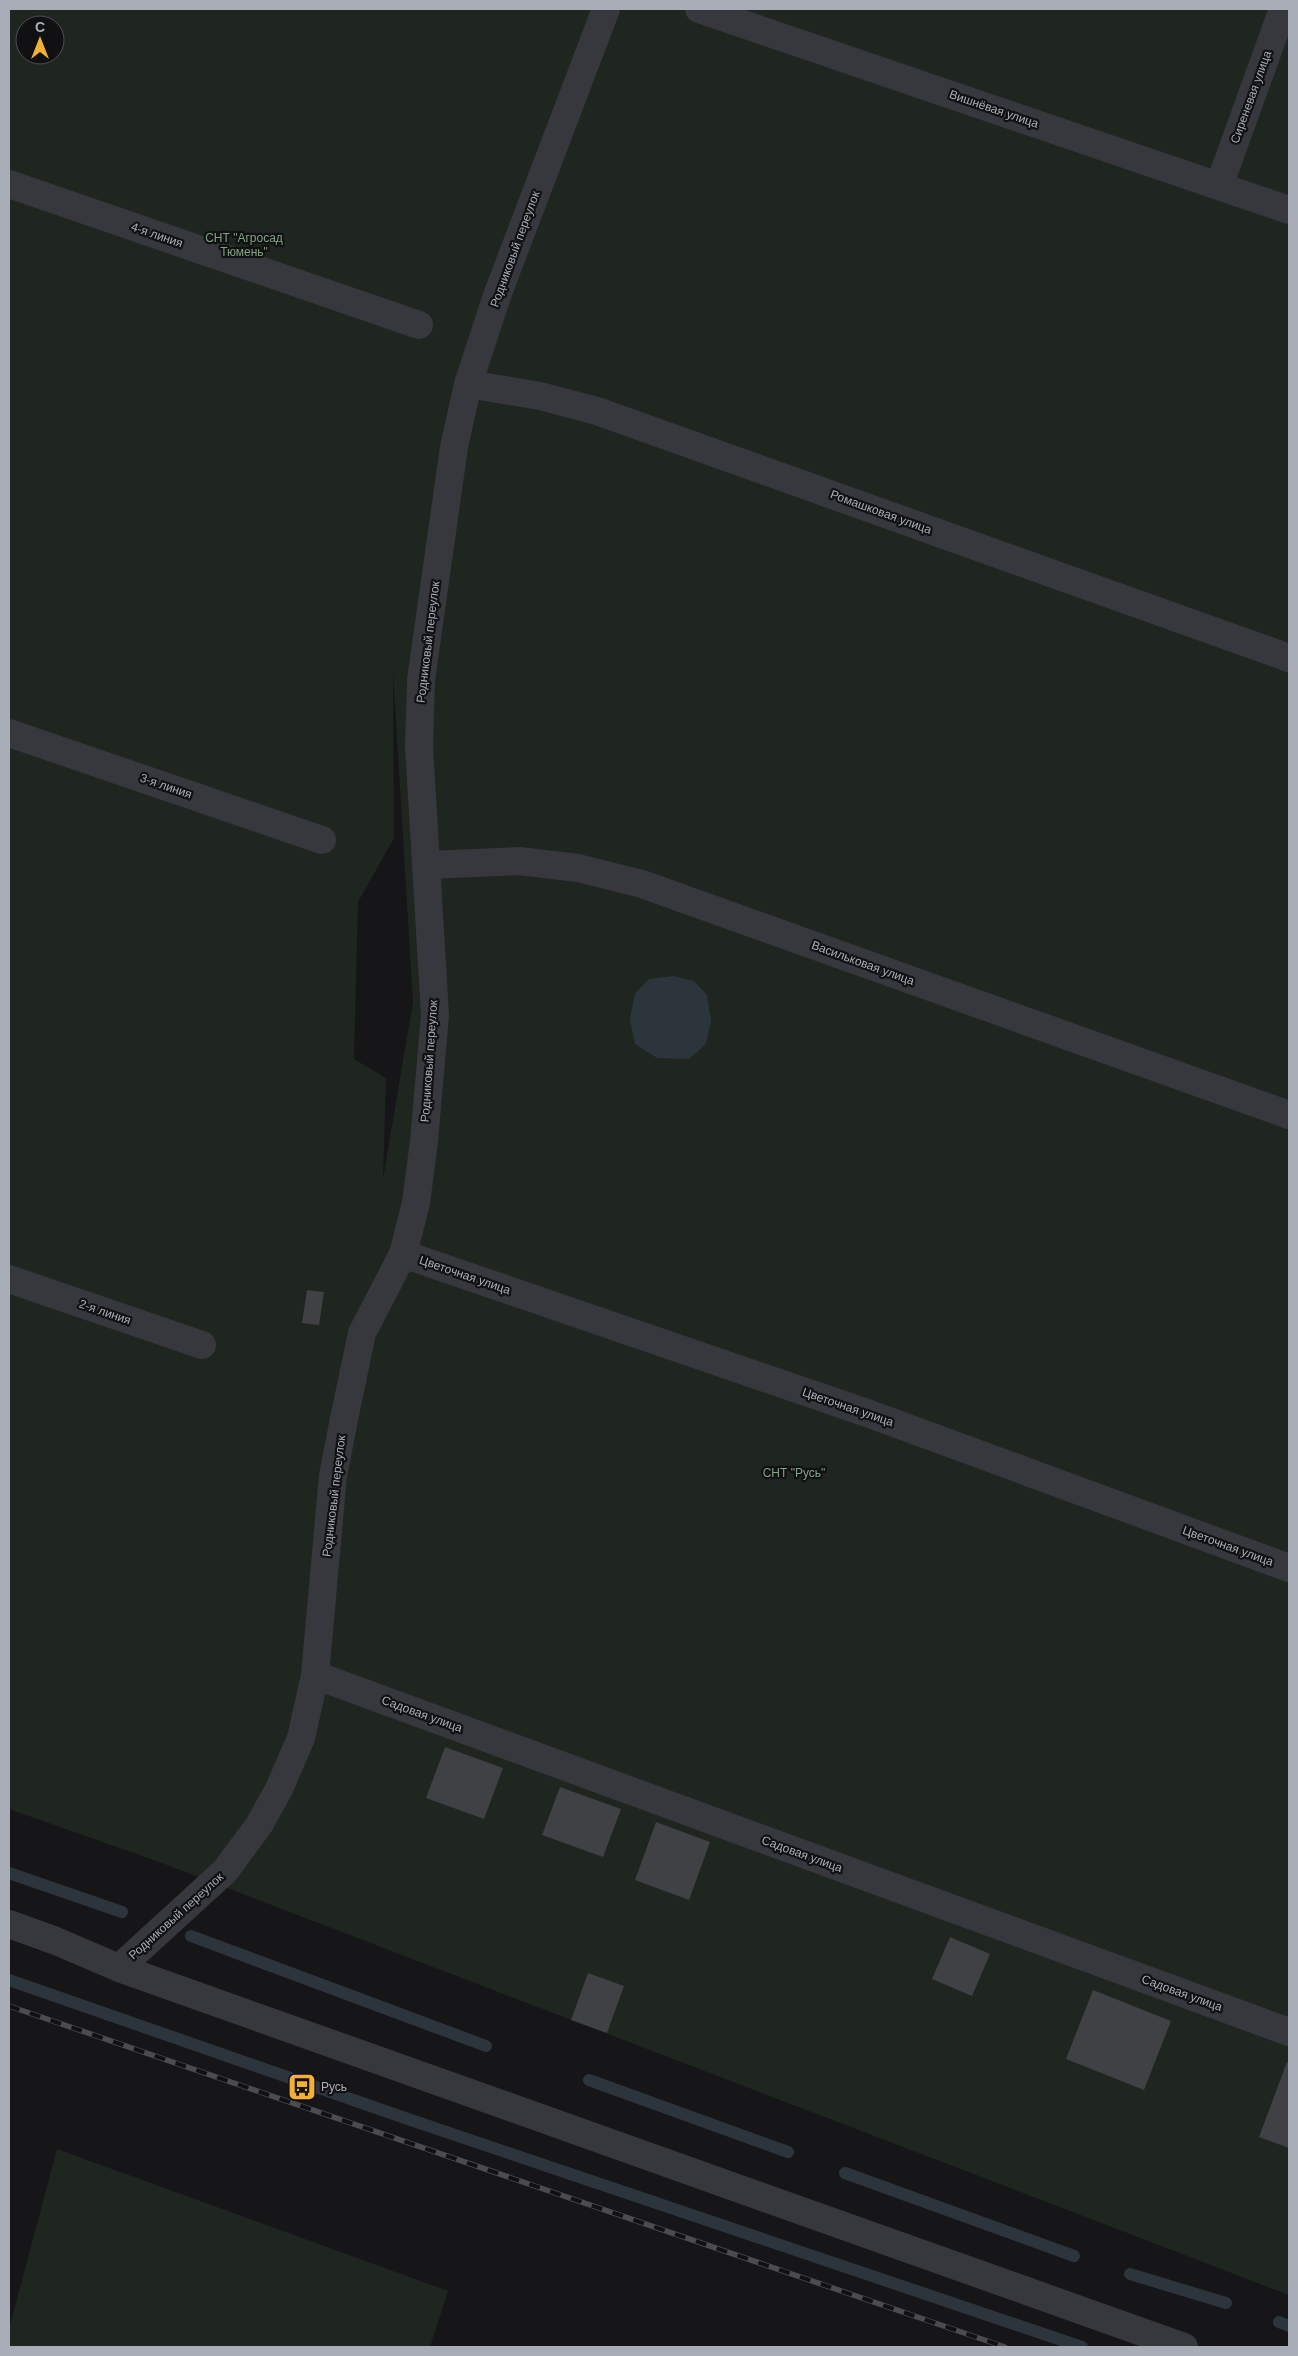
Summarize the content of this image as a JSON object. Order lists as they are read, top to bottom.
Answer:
{
  "streets": {
    "street": [
      "Сиреневая улица",
      "Вишнёвая улица",
      "4-я линия",
      "Родниковый переулок",
      "Ромашковая улица",
      "3-я линия",
      "Васильковая улица",
      "Цветочная улица",
      "2-я линия",
      "Садовая улица"
    ]
  },
  "crossings": [
    ["Сиреневая улица", "Вишнёвая улица"],
    ["Родниковый переулок", "Ромашковая улица"],
    ["Родниковый переулок", "Васильковая улица"],
    ["Родниковый переулок", "Цветочная улица"],
    ["Родниковый переулок", "Садовая улица"]
  ],
  "parks": ["СНТ \"Агросад Тюмень\"", "СНТ \"Русь\""],
  "places": {
    "bus stop": ["Русь"]
  },
  "north": "top"
}
